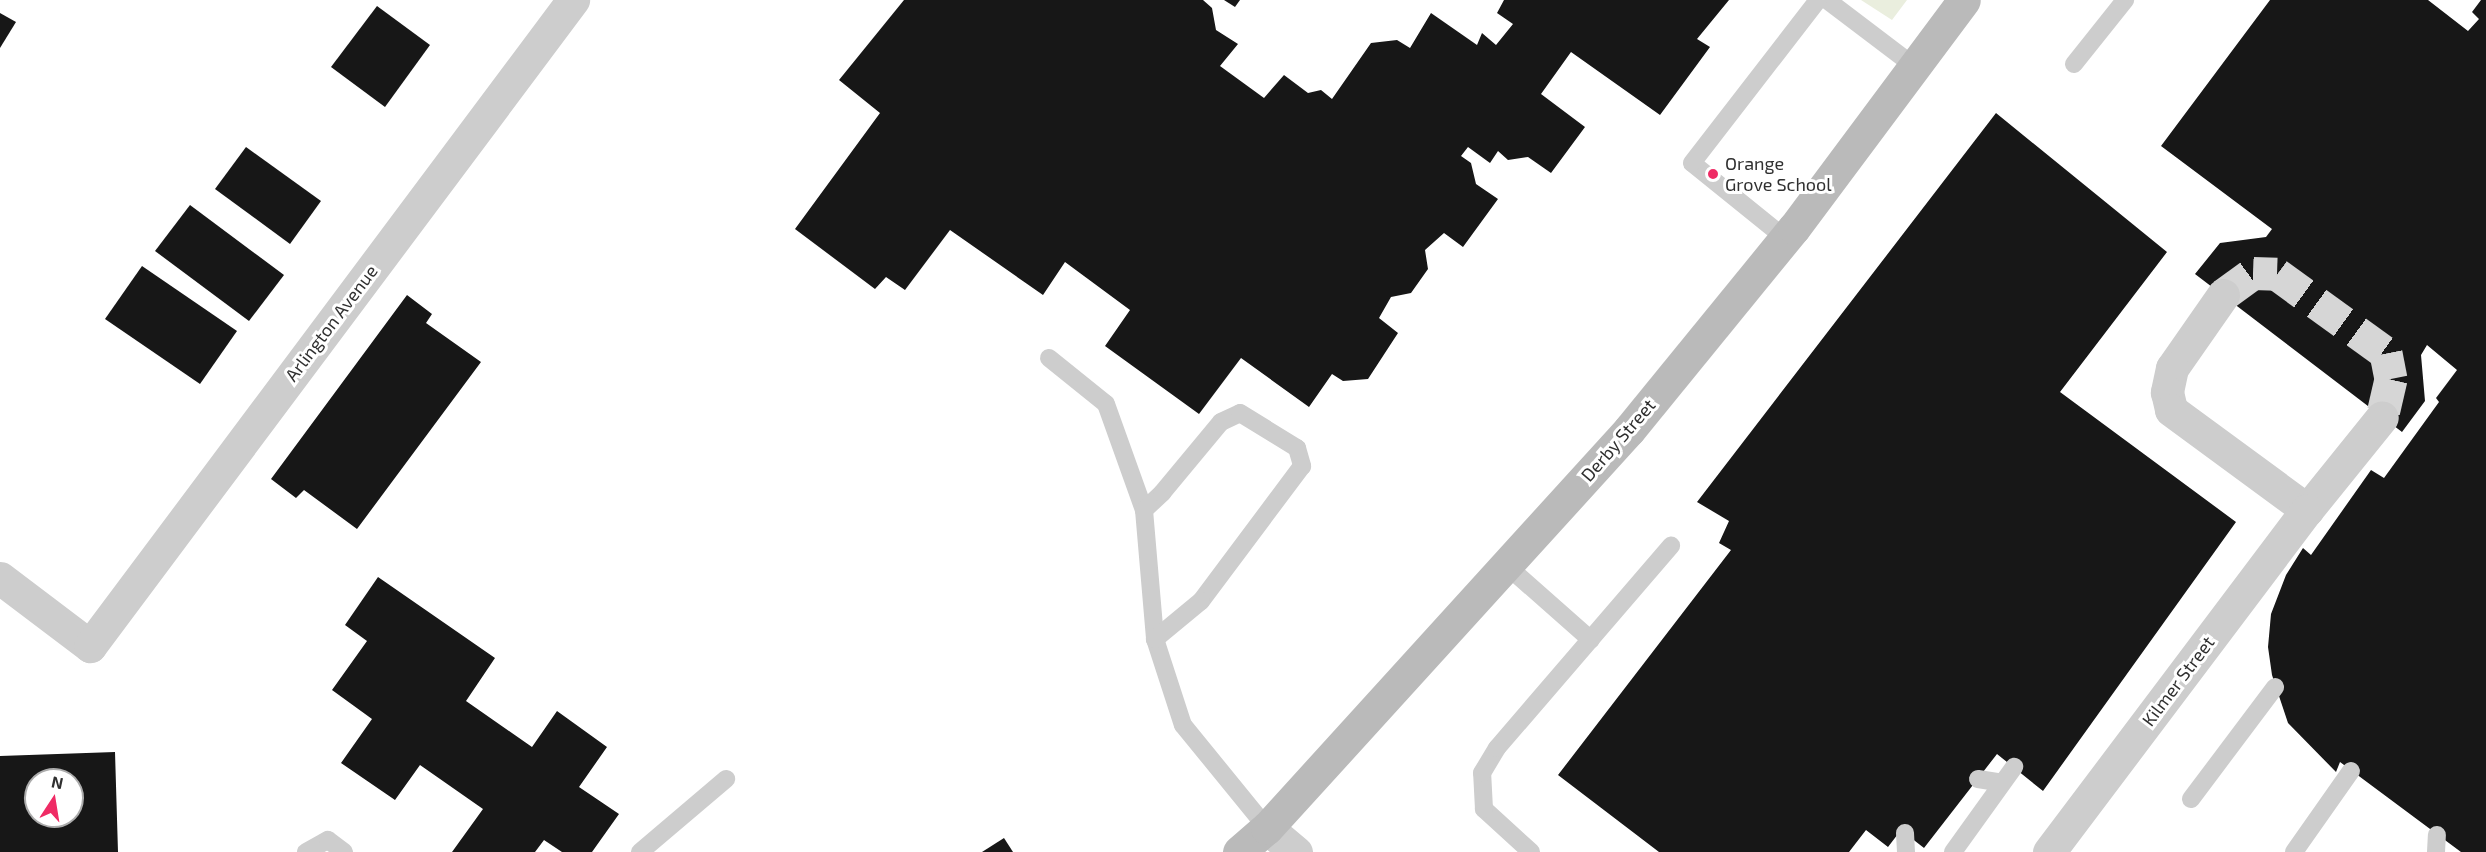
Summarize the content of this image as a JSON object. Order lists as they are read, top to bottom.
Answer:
{
  "streets": {
    "street": ["Arlington Avenue", "Derby Street", "Kilmer Street"]
  },
  "places": ["Orange Grove School"],
  "north": "top"
}
